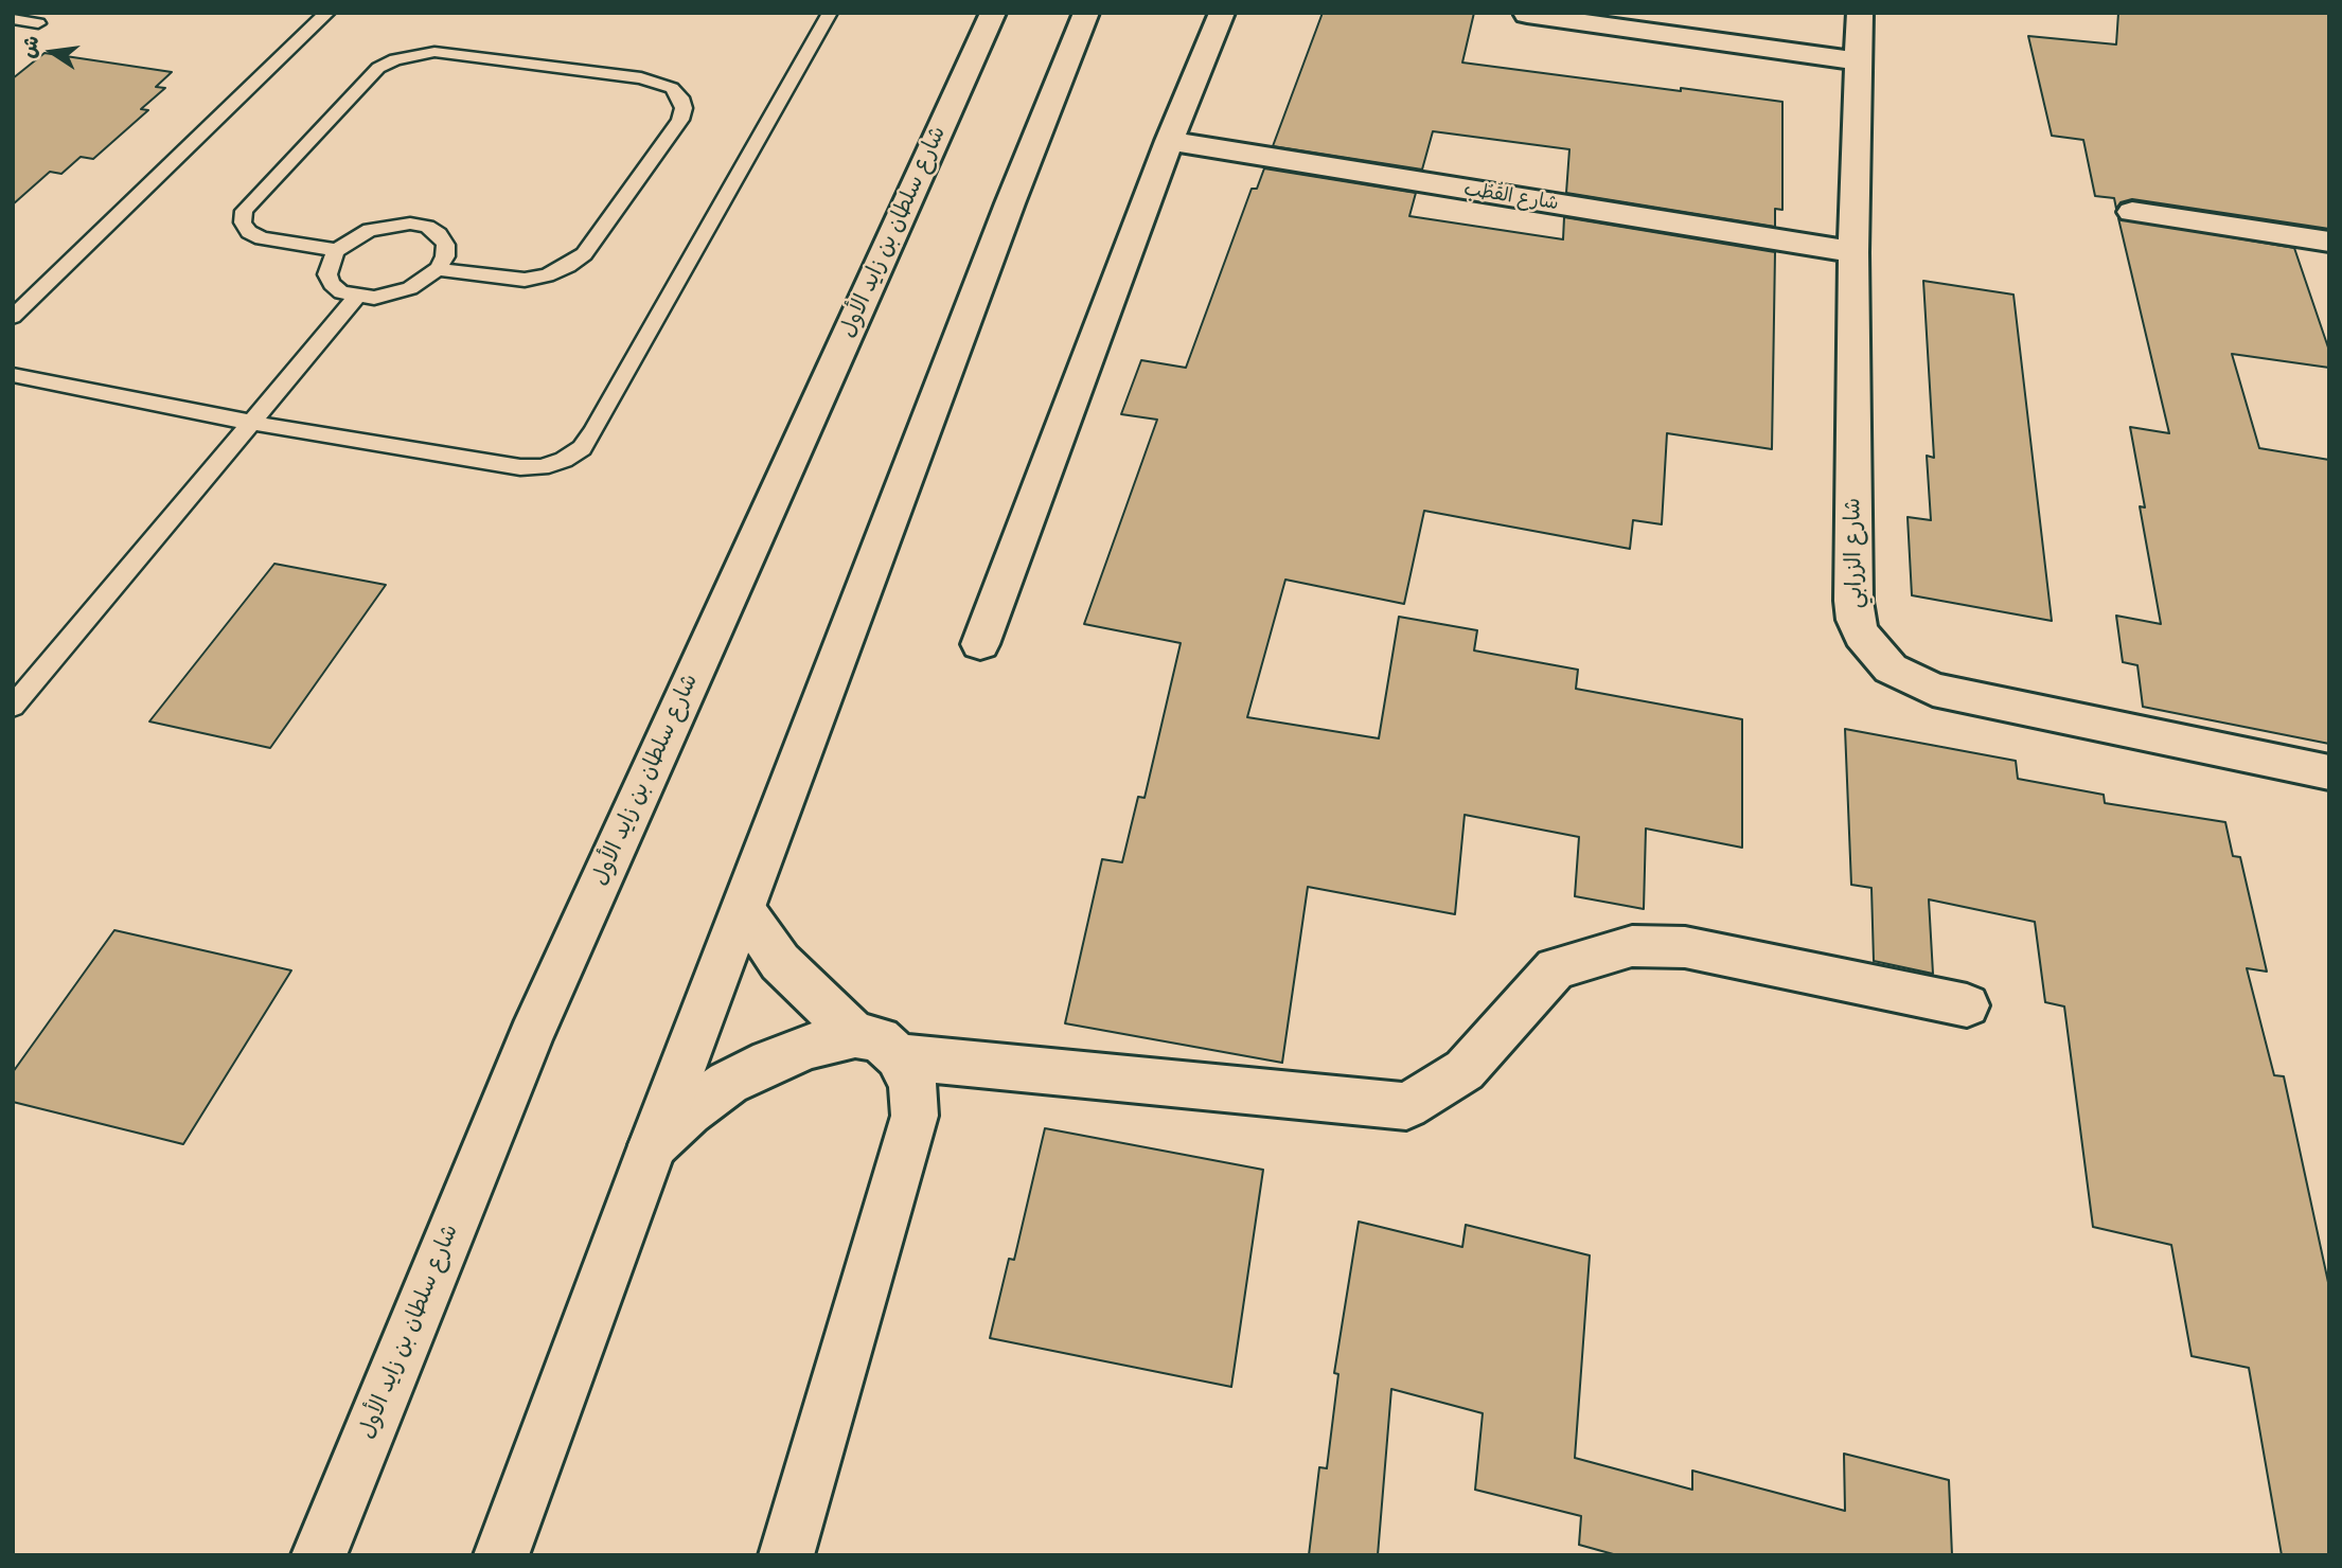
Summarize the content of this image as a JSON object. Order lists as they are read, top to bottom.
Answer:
{
  "streets": {
    "street": ["شارع القُطُب", "شارع سلطان بن زايد الأول", "شارع الزرابي"]
  },
  "crossings": [
    ["شارع القُطُب", "شارع الزرابي"]
  ],
  "north": "left"
}
